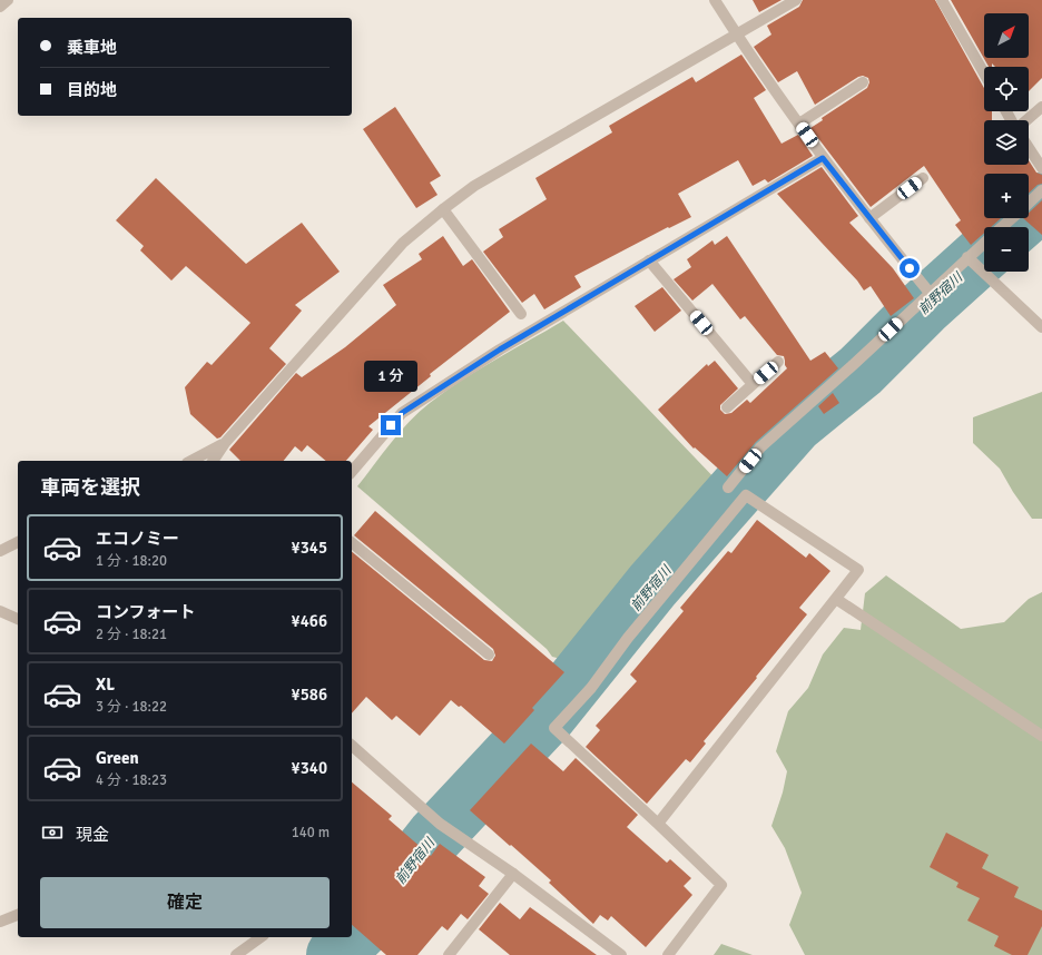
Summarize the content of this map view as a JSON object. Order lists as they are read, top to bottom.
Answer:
{
  "water": ["前野宿川"],
  "north": "top right",
  "page": {
    "map_buttons": ["+", "−"],
    "banner": ["乗車地", "目的地"],
    "bubble": "1 分",
    "heading": "車両を選択",
    "list": [
      {
        "name": "エコノミー",
        "note": "1 分 · 18:20",
        "value": "¥345"
      },
      {
        "name": "コンフォート",
        "note": "2 分 · 18:21",
        "value": "¥466"
      },
      {
        "name": "XL",
        "note": "3 分 · 18:22",
        "value": "¥586"
      },
      {
        "name": "Green",
        "note": "4 分 · 18:23",
        "value": "¥340"
      }
    ],
    "pay": ["現金", "140 m"],
    "buttons": "確定"
  }
}
